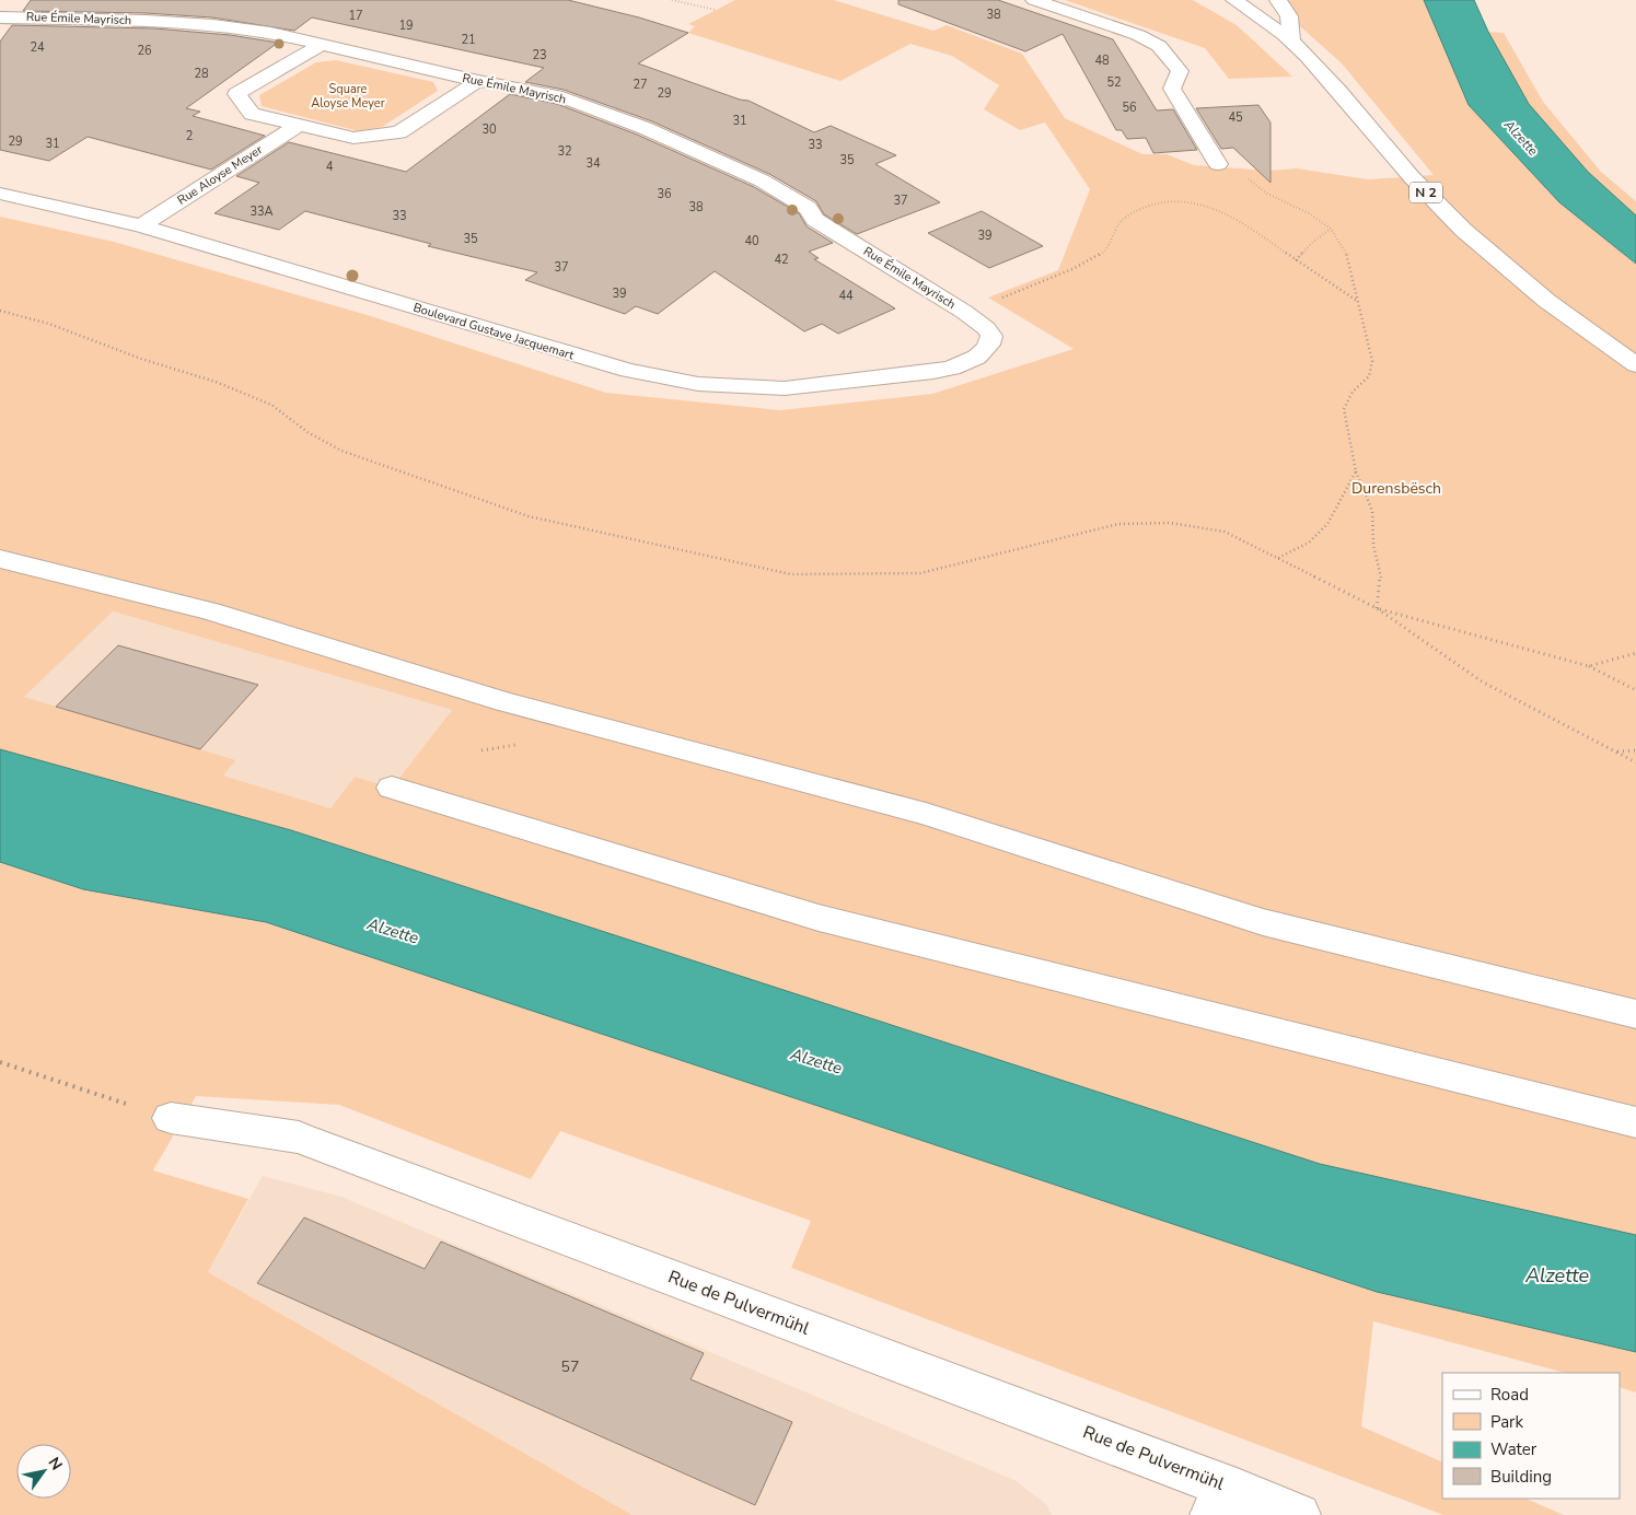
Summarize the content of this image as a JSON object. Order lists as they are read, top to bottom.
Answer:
{
  "streets": {
    "street": [
      "Rue Émile Mayrisch",
      "Rue Aloyse Meyer",
      "N 2",
      "Boulevard Gustave Jacquemart",
      "Rue de Pulvermühl"
    ]
  },
  "crossings": [
    ["Rue Émile Mayrisch", "Boulevard Gustave Jacquemart"],
    ["Rue Aloyse Meyer", "Boulevard Gustave Jacquemart"]
  ],
  "water": ["Alzette"],
  "parks": ["Square Aloyse Meyer", "Durensbësch"],
  "house_numbers": [
    "38",
    "17",
    "19",
    "21",
    "24",
    "26",
    "23",
    "48",
    "28",
    "52",
    "27",
    "29",
    "56",
    "45",
    "31",
    "30",
    "2",
    "29",
    "31",
    "33",
    "32",
    "35",
    "34",
    "4",
    "36",
    "37",
    "38",
    "33A",
    "33",
    "39",
    "35",
    "40",
    "42",
    "37",
    "39",
    "44",
    "57"
  ],
  "legend": [
    "Road",
    "Park",
    "Water",
    "Building"
  ],
  "north": "top right"
}
